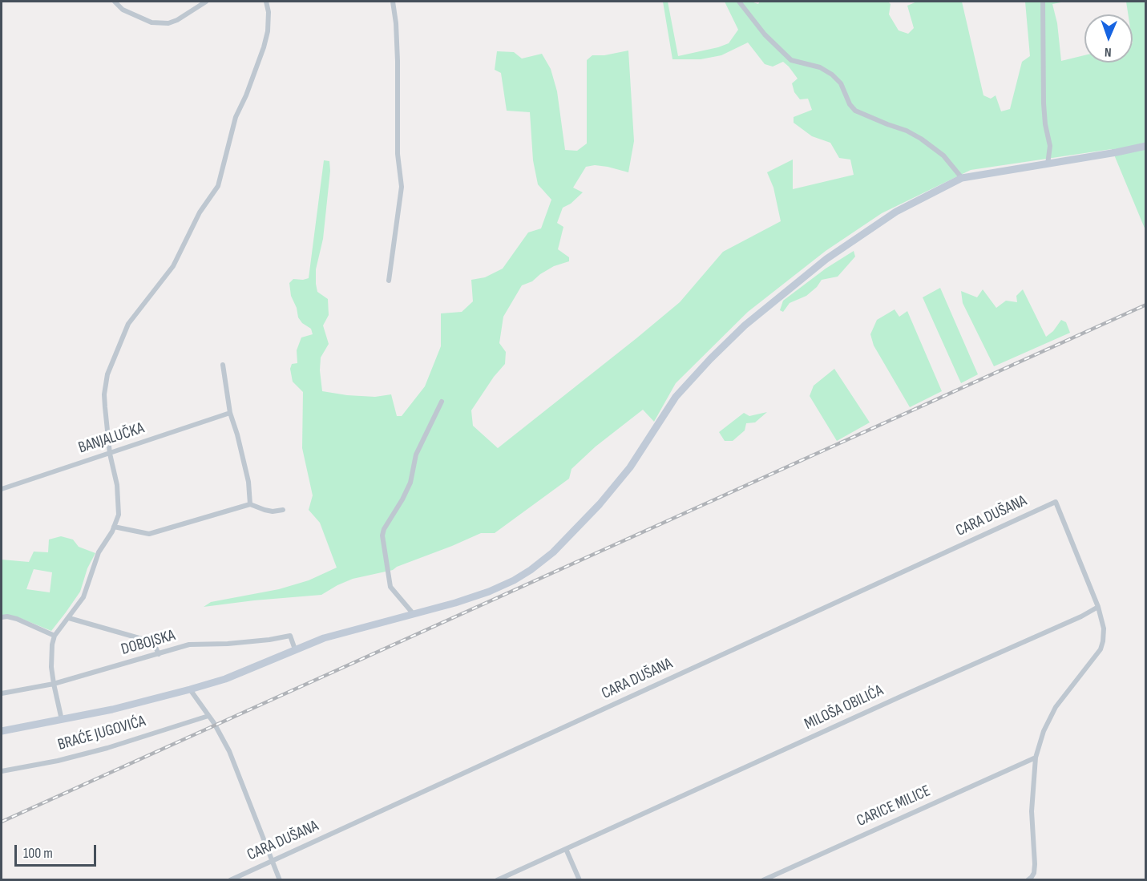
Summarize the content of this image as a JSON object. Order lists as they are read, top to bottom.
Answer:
{
  "streets": {
    "street": [
      "BANJALUČKA",
      "CARA DUŠANA",
      "DOBOJSKA",
      "MILOŠA OBILIĆA",
      "BRAĆE JUGOVIĆA",
      "CARICE MILICE"
    ]
  },
  "crossings": [
    ["CARA DUŠANA", "MILOŠA OBILIĆA"]
  ],
  "scale_bar": "100 m",
  "north": "bottom"
}
